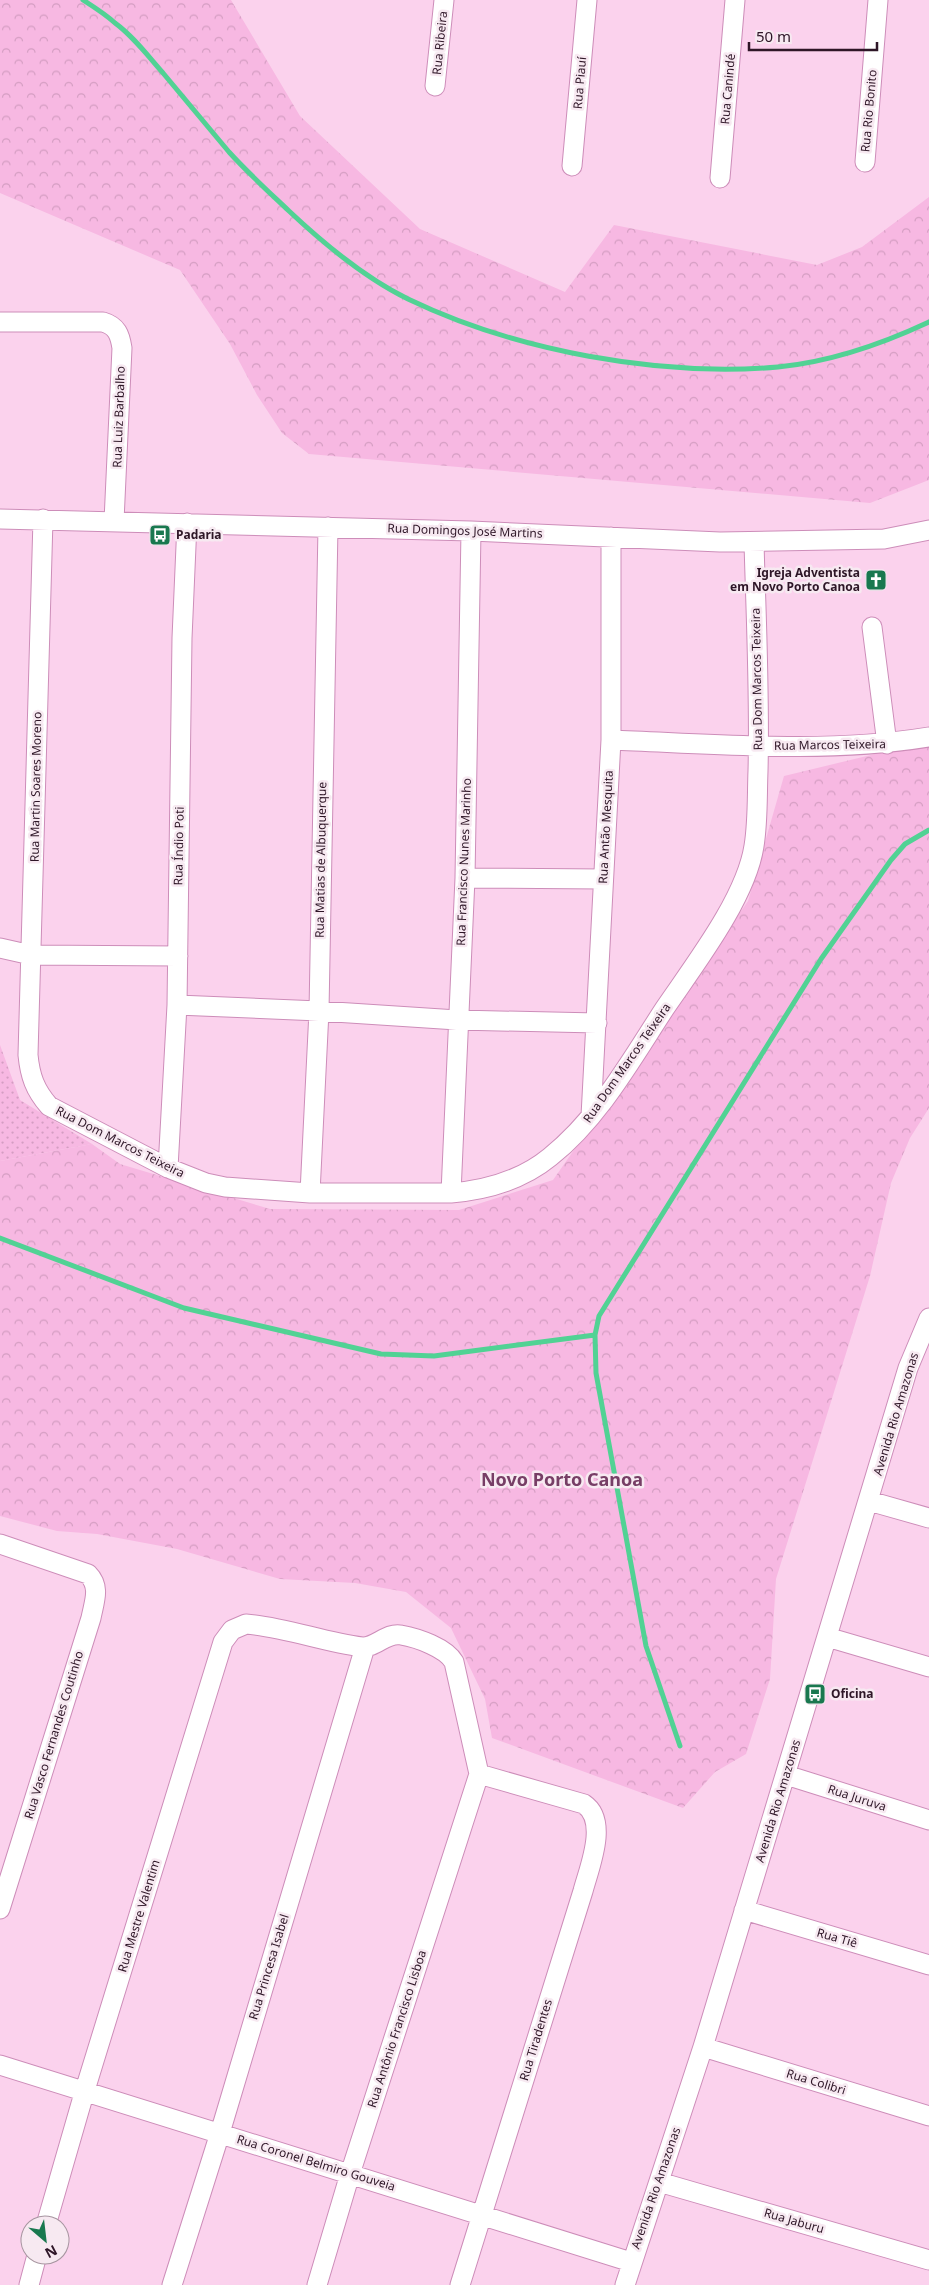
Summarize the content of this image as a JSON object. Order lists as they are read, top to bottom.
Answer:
{
  "streets": {
    "street": [
      "Rua Ribeira",
      "Rua Piauí",
      "Rua Canindé",
      "Rua Rio Bonito",
      "Rua Luiz Barbalho",
      "Rua Domingos José Martins",
      "Rua Dom Marcos Teixeira",
      "Rua Marcos Teixeira",
      "Rua Martin Soares Moreno",
      "Rua Antão Mesquita",
      "Rua Índio Poti",
      "Rua Matias de Albuquerque",
      "Rua Francisco Nunes Marinho",
      "Avenida Rio Amazonas",
      "Rua Vasco Fernandes Coutinho",
      "Rua Juruva",
      "Rua Mestre Valentim",
      "Rua Tiê",
      "Rua Princesa Isabel",
      "Rua Antônio Francisco Lisboa",
      "Rua Tiradentes",
      "Rua Colibri",
      "Rua Coronel Belmiro Gouveia",
      "Rua Jaburu"
    ]
  },
  "crossings": [
    ["Rua Luiz Barbalho", "Rua Domingos José Martins"],
    ["Rua Domingos José Martins", "Rua Dom Marcos Teixeira"],
    ["Rua Domingos José Martins", "Rua Martin Soares Moreno"],
    ["Rua Domingos José Martins", "Rua Antão Mesquita"],
    ["Rua Domingos José Martins", "Rua Índio Poti"],
    ["Rua Domingos José Martins", "Rua Matias de Albuquerque"],
    ["Rua Domingos José Martins", "Rua Francisco Nunes Marinho"],
    ["Rua Dom Marcos Teixeira", "Rua Marcos Teixeira"],
    ["Rua Dom Marcos Teixeira", "Rua Martin Soares Moreno"],
    ["Rua Dom Marcos Teixeira", "Rua Antão Mesquita"],
    ["Rua Dom Marcos Teixeira", "Rua Índio Poti"],
    ["Rua Dom Marcos Teixeira", "Rua Matias de Albuquerque"],
    ["Rua Dom Marcos Teixeira", "Rua Francisco Nunes Marinho"],
    ["Rua Marcos Teixeira", "Rua Antão Mesquita"],
    ["Avenida Rio Amazonas", "Rua Juruva"],
    ["Avenida Rio Amazonas", "Rua Tiê"],
    ["Avenida Rio Amazonas", "Rua Colibri"],
    ["Avenida Rio Amazonas", "Rua Coronel Belmiro Gouveia"],
    ["Avenida Rio Amazonas", "Rua Jaburu"],
    ["Rua Mestre Valentim", "Rua Princesa Isabel"],
    ["Rua Mestre Valentim", "Rua Coronel Belmiro Gouveia"],
    ["Rua Princesa Isabel", "Rua Coronel Belmiro Gouveia"],
    ["Rua Antônio Francisco Lisboa", "Rua Tiradentes"],
    ["Rua Antônio Francisco Lisboa", "Rua Coronel Belmiro Gouveia"],
    ["Rua Tiradentes", "Rua Coronel Belmiro Gouveia"]
  ],
  "districts": ["Novo Porto Canoa"],
  "places": {
    "bus stop": ["Padaria", "Oficina"],
    "church": ["Igreja Adventista em Novo Porto Canoa"]
  },
  "scale_bar": "50 m",
  "north": "bottom right"
}
